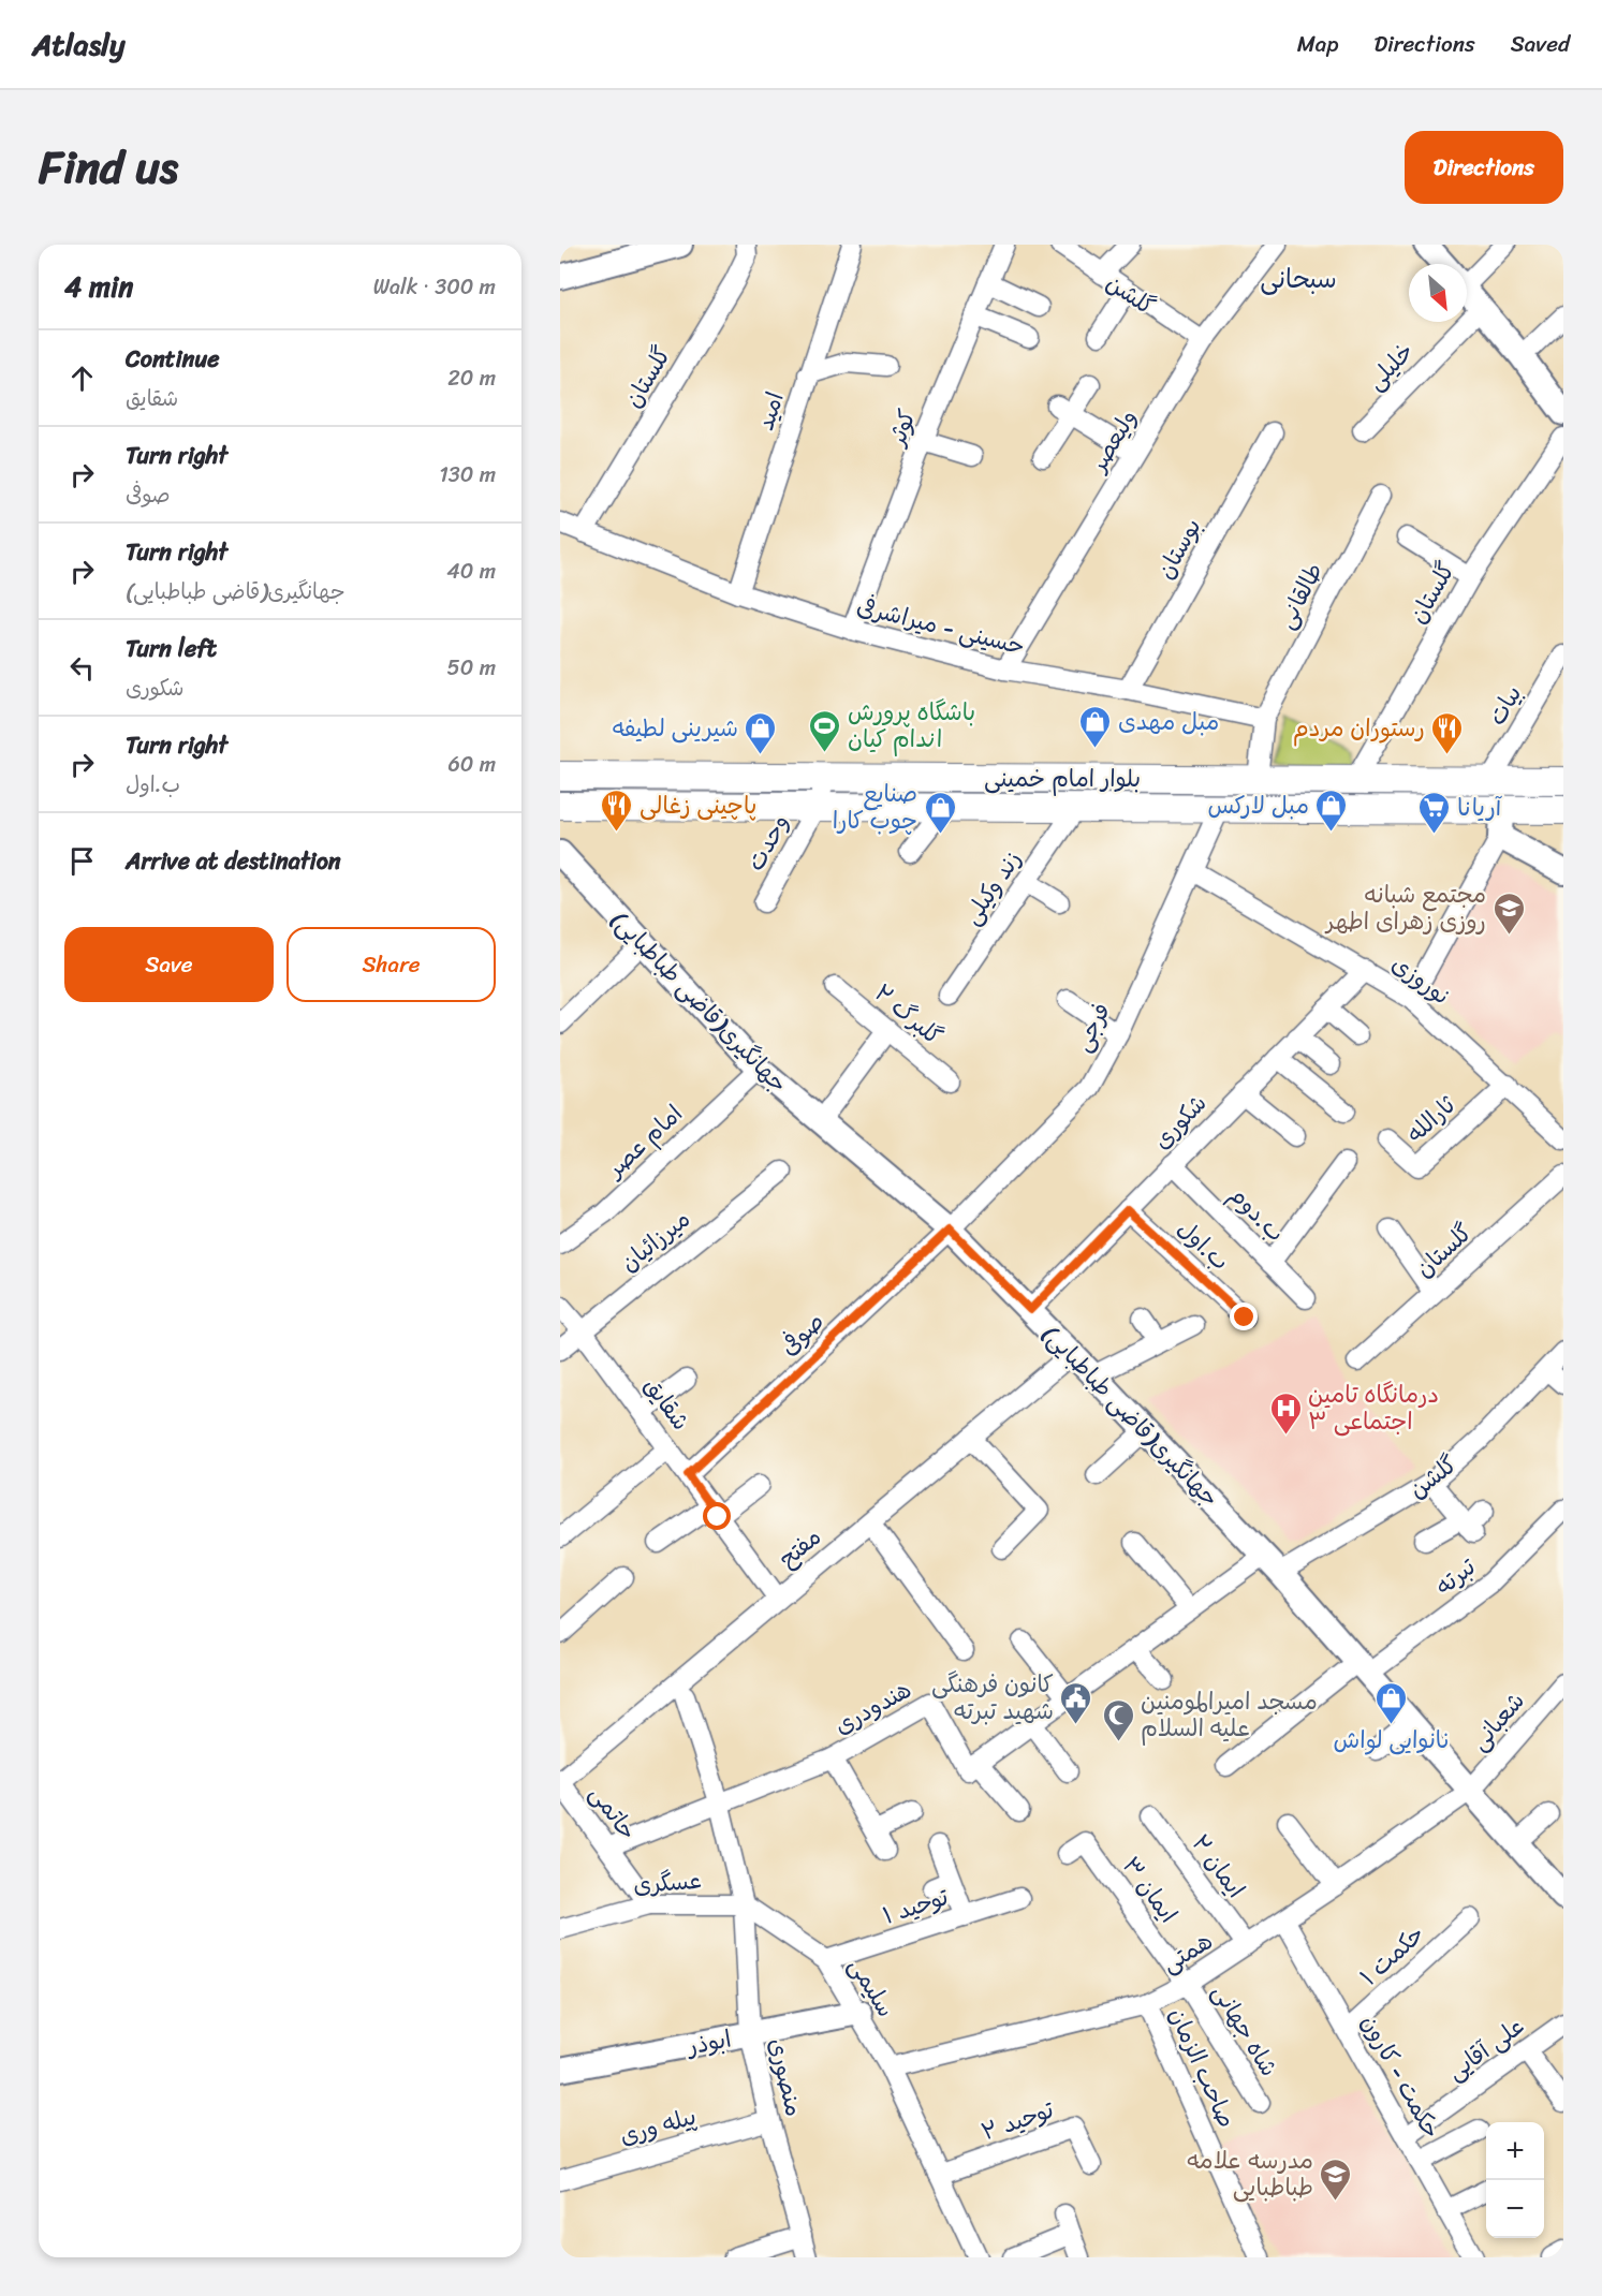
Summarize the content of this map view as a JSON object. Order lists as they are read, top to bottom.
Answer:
{
  "streets": {
    "main road": ["بلوار امام خمینی"],
    "street": [
      "گلشن",
      "خلیلی",
      "گلستان",
      "امید",
      "کوثر",
      "ولیعصر",
      "بوستان",
      "طالقانی",
      "حسینی - میراشرفی",
      "بیات",
      "وحدت",
      "زند وکیلی",
      "نوروزی",
      "جهانگیری(قاضی طباطبایی)",
      "گلبرگ ۲",
      "فرجی",
      "ثارالله",
      "شکوری",
      "امام عصر",
      "ب.دوم",
      "میرزائیان",
      "ب.اول",
      "صوفی",
      "شقایق",
      "مفتح",
      "تبرته",
      "هندودری",
      "شعبانی",
      "حاتمی",
      "ایمان ۲",
      "عسگری",
      "ایمان ۳",
      "توحید ۱",
      "همتی",
      "حکمت ۱",
      "سلیمی",
      "شاه جهانی",
      "ابوذر",
      "علی آقایی",
      "صاحب الزمان",
      "حکمت - کارون",
      "منصوری",
      "توحید ۲",
      "پیله وری"
    ]
  },
  "crossings": [
    ["گلشن", "ولیعصر"],
    ["گلشن", "جهانگیری(قاضی طباطبایی)"],
    ["گلستان", "حسینی - میراشرفی"],
    ["گلستان", "بلوار امام خمینی"],
    ["امید", "حسینی - میراشرفی"],
    ["کوثر", "حسینی - میراشرفی"],
    ["ولیعصر", "حسینی - میراشرفی"],
    ["بوستان", "حسینی - میراشرفی"],
    ["طالقانی", "حسینی - میراشرفی"],
    ["بیات", "بلوار امام خمینی"],
    ["بلوار امام خمینی", "وحدت"],
    ["بلوار امام خمینی", "زند وکیلی"],
    ["بلوار امام خمینی", "فرجی"],
    ["نوروزی", "فرجی"],
    ["نوروزی", "ثارالله"],
    ["نوروزی", "شکوری"],
    ["جهانگیری(قاضی طباطبایی)", "فرجی"],
    ["جهانگیری(قاضی طباطبایی)", "شکوری"],
    ["جهانگیری(قاضی طباطبایی)", "امام عصر"],
    ["جهانگیری(قاضی طباطبایی)", "صوفی"],
    ["جهانگیری(قاضی طباطبایی)", "مفتح"],
    ["جهانگیری(قاضی طباطبایی)", "تبرته"],
    ["جهانگیری(قاضی طباطبایی)", "شعبانی"],
    ["جهانگیری(قاضی طباطبایی)", "همتی"],
    ["فرجی", "صوفی"],
    ["شکوری", "ب.دوم"],
    ["شکوری", "ب.اول"],
    ["میرزائیان", "شقایق"],
    ["صوفی", "شقایق"],
    ["شقایق", "مفتح"],
    ["مفتح", "حاتمی"],
    ["هندودری", "حاتمی"],
    ["شعبانی", "همتی"],
    ["حاتمی", "عسگری"],
    ["ایمان ۲", "همتی"],
    ["عسگری", "سلیمی"],
    ["عسگری", "منصوری"],
    ["ایمان ۳", "همتی"],
    ["ایمان ۳", "شاه جهانی"],
    ["توحید ۱", "سلیمی"],
    ["همتی", "سلیمی"],
    ["همتی", "شاه جهانی"],
    ["همتی", "صاحب الزمان"],
    ["همتی", "حکمت - کارون"],
    ["حکمت ۱", "حکمت - کارون"],
    ["سلیمی", "ابوذر"],
    ["سلیمی", "منصوری"],
    ["سلیمی", "توحید ۲"],
    ["ابوذر", "منصوری"],
    ["علی آقایی", "حکمت - کارون"],
    ["منصوری", "پیله وری"]
  ],
  "districts": ["سبحانی"],
  "places": {
    "shop": [
      "مبل مهدی",
      "شیرینی لطیفه",
      "مبل لارکس",
      "صنایع چوب کارا",
      "نانوایی لواش"
    ],
    "sports": ["باشگاه پرورش اندام کیان"],
    "restaurant": ["رستوران مردم", "پاچینی زغالی"],
    "supermarket": ["آريانا"],
    "school or university": ["مجتمع شبانه روزی زهرای اطهر", "مدرسه علامه طباطبایی"],
    "hospital": ["درمانگاه تامین اجتماعی ۳"],
    "public building": ["کانون فرهنگی شهید تبرته"],
    "mosque": ["مسجد امیرالمومنین علیه السلام"]
  },
  "north": "bottom right",
  "page": {
    "header": "Atlasly",
    "nav": ["Map", "Directions", "Saved"],
    "title": "Find us",
    "buttons": [
      "Directions",
      ["Save", "Share"]
    ],
    "heading": ["4 min", "Walk · 300 m"],
    "list": [
      ["Continue", "شقایق", "20 m"],
      ["Turn right", "صوفی", "130 m"],
      ["Turn right", "جهانگیری(قاضی طباطبایی)", "40 m"],
      ["Turn left", "شکوری", "50 m"],
      ["Turn right", "ب.اول", "60 m"],
      "Arrive at destination"
    ],
    "map_buttons": ["+", "−"]
  }
}
